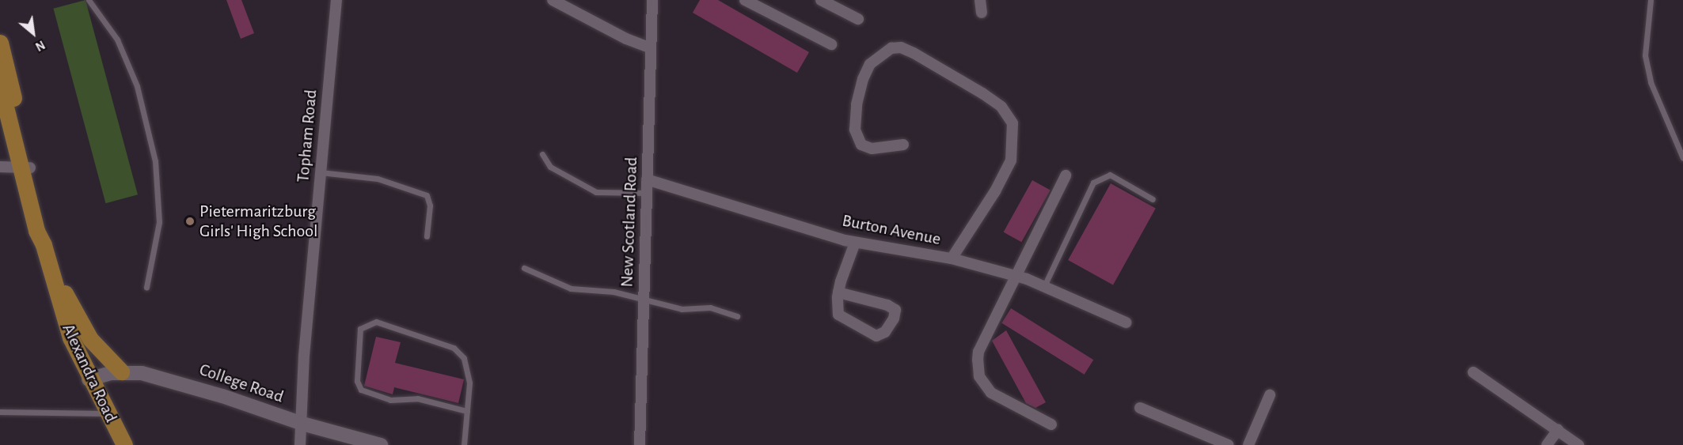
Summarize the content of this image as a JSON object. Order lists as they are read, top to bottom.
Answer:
{
  "streets": {
    "main road": ["Alexandra Road"],
    "street": [
      "Topham Road",
      "New Scotland Road",
      "Burton Avenue",
      "College Road"
    ]
  },
  "crossings": [
    ["Topham Road", "College Road"],
    ["New Scotland Road", "Burton Avenue"],
    ["Alexandra Road", "College Road"]
  ],
  "places": ["Pietermaritzburg Girls' High School"],
  "north": "bottom right"
}
